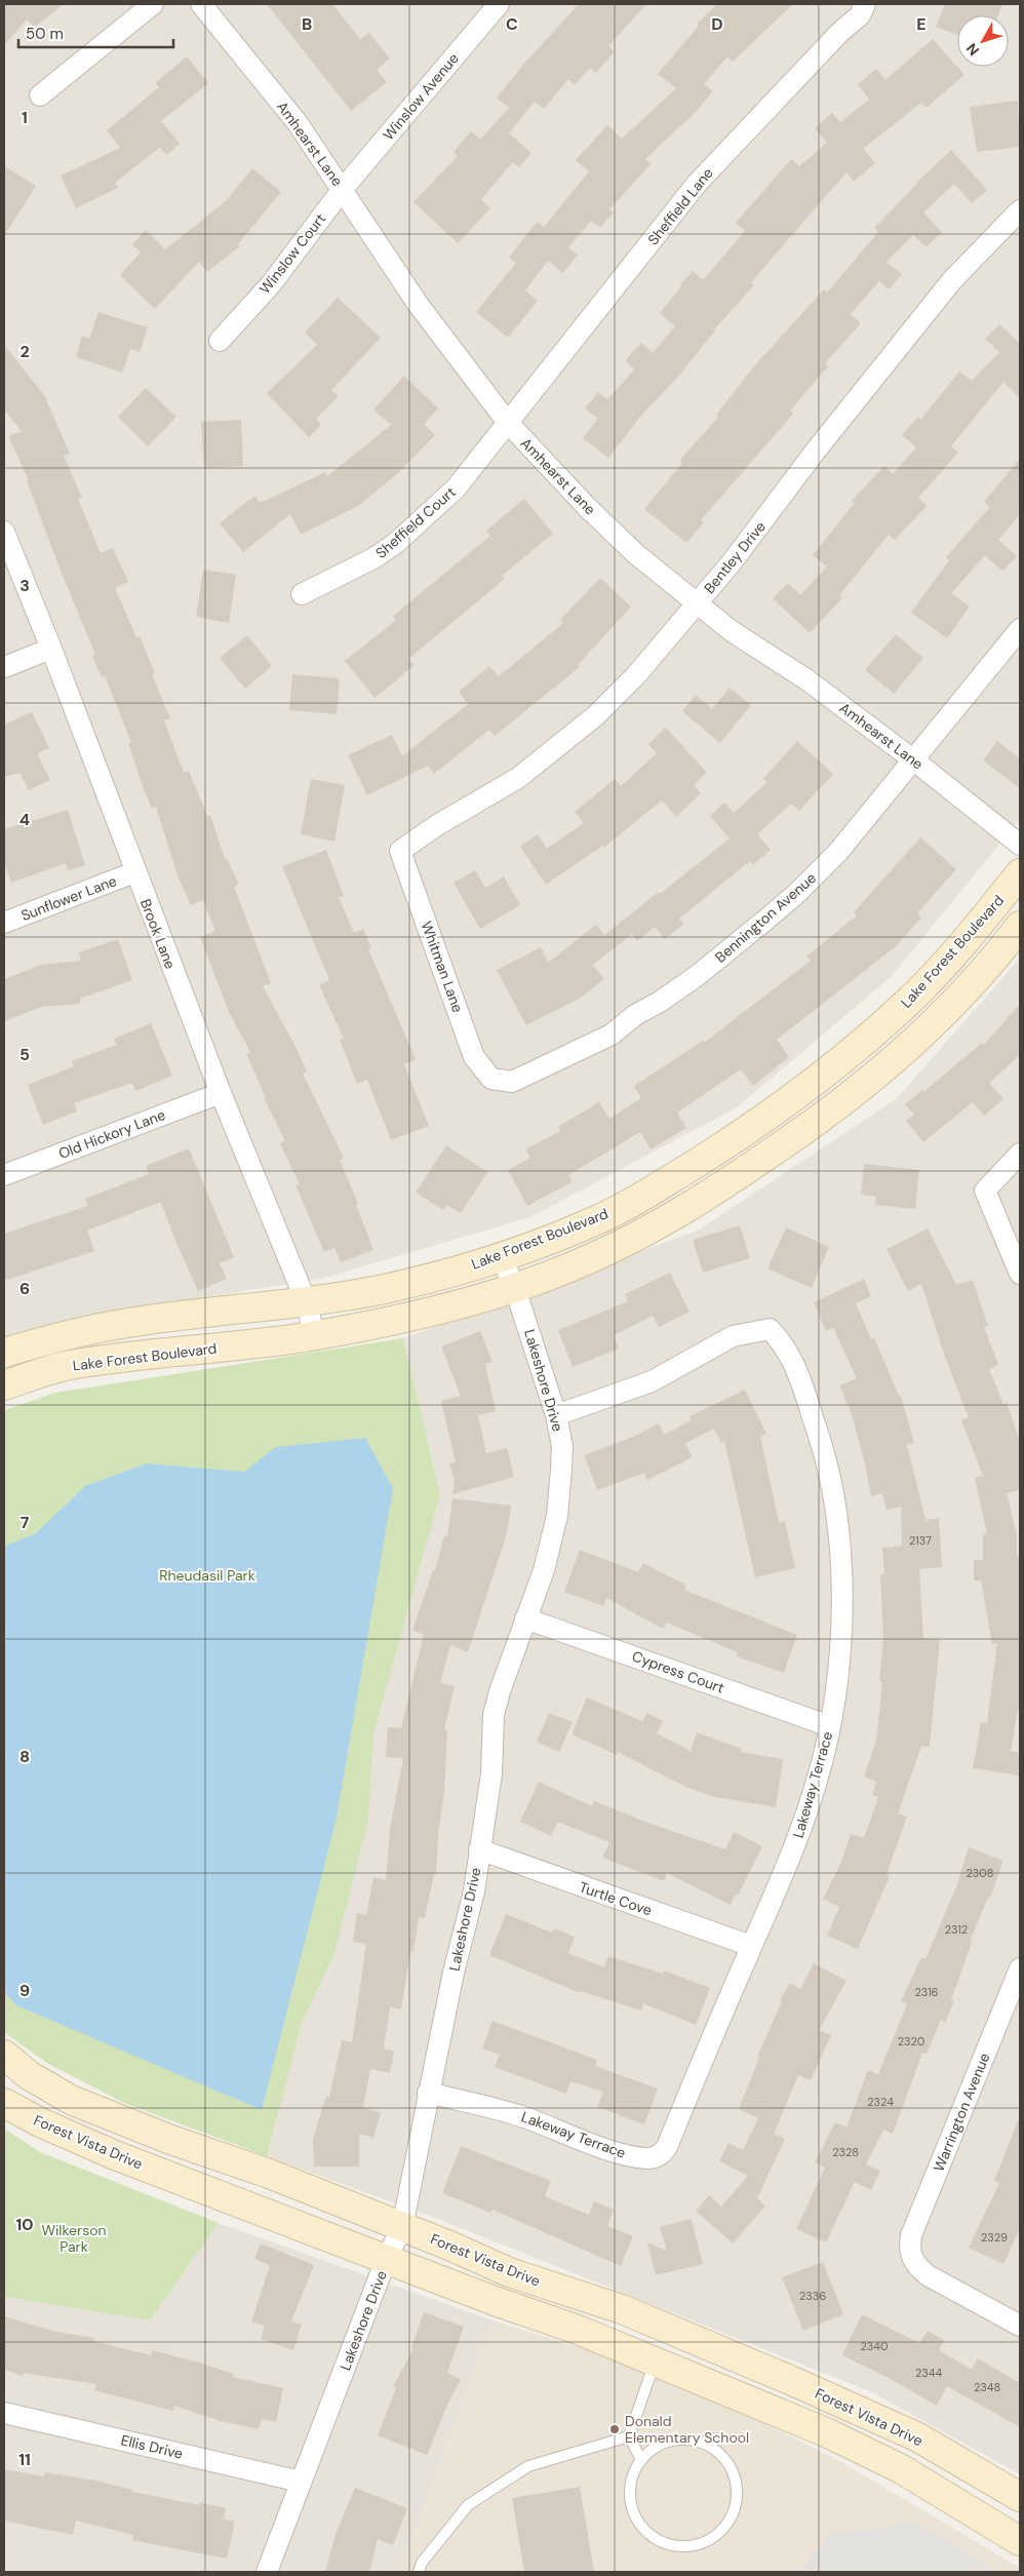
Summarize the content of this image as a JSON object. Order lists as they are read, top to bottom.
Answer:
{
  "streets": {
    "street": [
      "Winslow Avenue",
      "Amhearst Lane",
      "Sheffield Lane",
      "Winslow Court",
      "Sheffield Court",
      "Bentley Drive",
      "Sunflower Lane",
      "Bennington Avenue",
      "Brook Lane",
      "Lake Forest Boulevard",
      "Whitman Lane",
      "Old Hickory Lane",
      "Lakeshore Drive",
      "Cypress Court",
      "Lakeway Terrace",
      "Turtle Cove",
      "Warrington Avenue",
      "Forest Vista Drive",
      "Ellis Drive"
    ]
  },
  "crossings": [
    ["Winslow Avenue", "Amhearst Lane"],
    ["Winslow Avenue", "Winslow Court"],
    ["Amhearst Lane", "Sheffield Lane"],
    ["Amhearst Lane", "Winslow Court"],
    ["Amhearst Lane", "Sheffield Court"],
    ["Amhearst Lane", "Bentley Drive"],
    ["Amhearst Lane", "Bennington Avenue"],
    ["Sheffield Lane", "Sheffield Court"],
    ["Bentley Drive", "Whitman Lane"],
    ["Sunflower Lane", "Brook Lane"],
    ["Bennington Avenue", "Whitman Lane"],
    ["Brook Lane", "Lake Forest Boulevard"],
    ["Brook Lane", "Old Hickory Lane"],
    ["Lake Forest Boulevard", "Lakeshore Drive"],
    ["Lakeshore Drive", "Cypress Court"],
    ["Lakeshore Drive", "Lakeway Terrace"],
    ["Lakeshore Drive", "Turtle Cove"],
    ["Lakeshore Drive", "Forest Vista Drive"],
    ["Lakeshore Drive", "Ellis Drive"],
    ["Cypress Court", "Lakeway Terrace"],
    ["Lakeway Terrace", "Turtle Cove"]
  ],
  "parks": ["Rheudasil Park", "Wilkerson Park"],
  "places": ["Donald Elementary School"],
  "house_numbers": [
    "2137",
    "2308",
    "2312",
    "2316",
    "2320",
    "2324",
    "2328",
    "2329",
    "2336",
    "2340",
    "2344",
    "2348"
  ],
  "scale_bar": "50 m",
  "north": "bottom left",
  "grid": {
    "columns": [
      "B",
      "C",
      "D",
      "E"
    ],
    "rows": [
      "1",
      "2",
      "3",
      "4",
      "5",
      "6",
      "7",
      "8",
      "9",
      "10",
      "11"
    ]
  }
}
